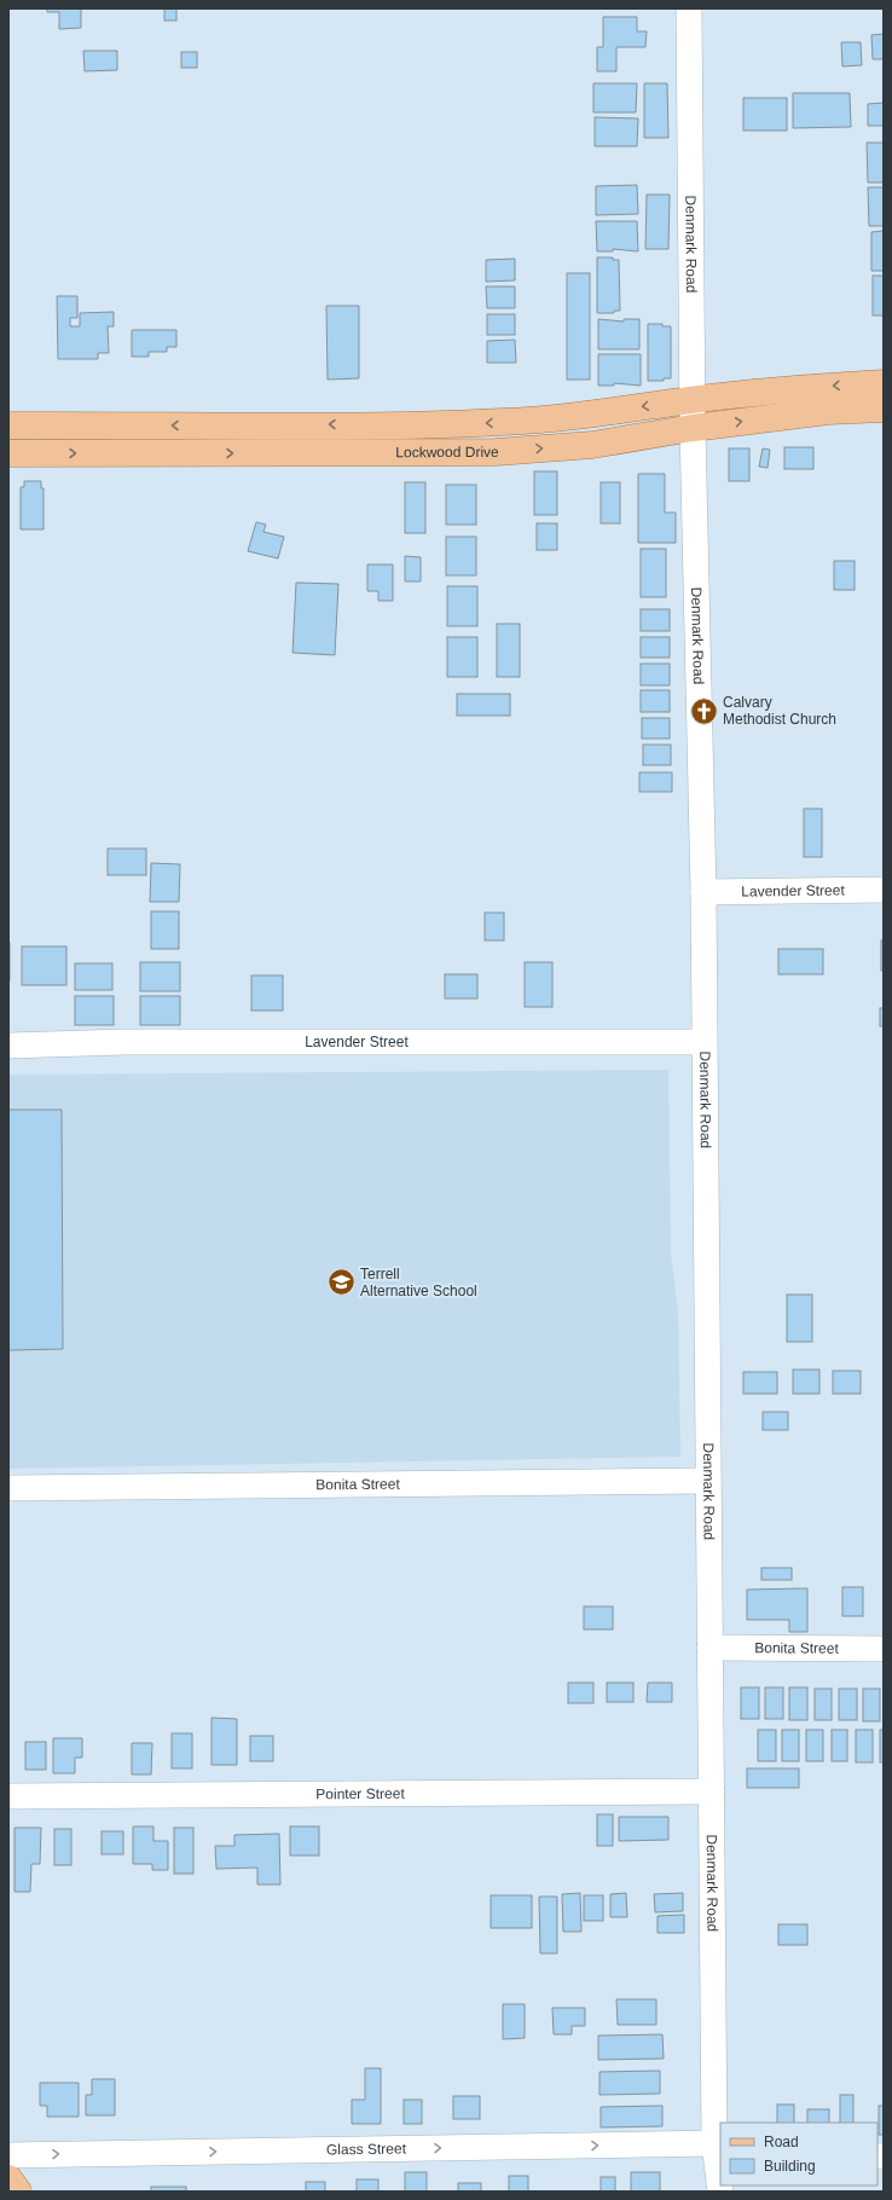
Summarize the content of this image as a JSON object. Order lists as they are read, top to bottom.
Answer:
{
  "streets": {
    "main road": ["Lockwood Drive"],
    "street": [
      "Denmark Road",
      "Lavender Street",
      "Bonita Street",
      "Pointer Street",
      "Glass Street"
    ]
  },
  "crossings": [
    ["Denmark Road", "Lockwood Drive"],
    ["Denmark Road", "Lavender Street"],
    ["Denmark Road", "Bonita Street"],
    ["Denmark Road", "Pointer Street"],
    ["Denmark Road", "Glass Street"]
  ],
  "one_way": ["Glass Street"],
  "places": {
    "church": ["Calvary Methodist Church"],
    "school or university": ["Terrell Alternative School"]
  },
  "legend": ["Road", "Building"]
}
